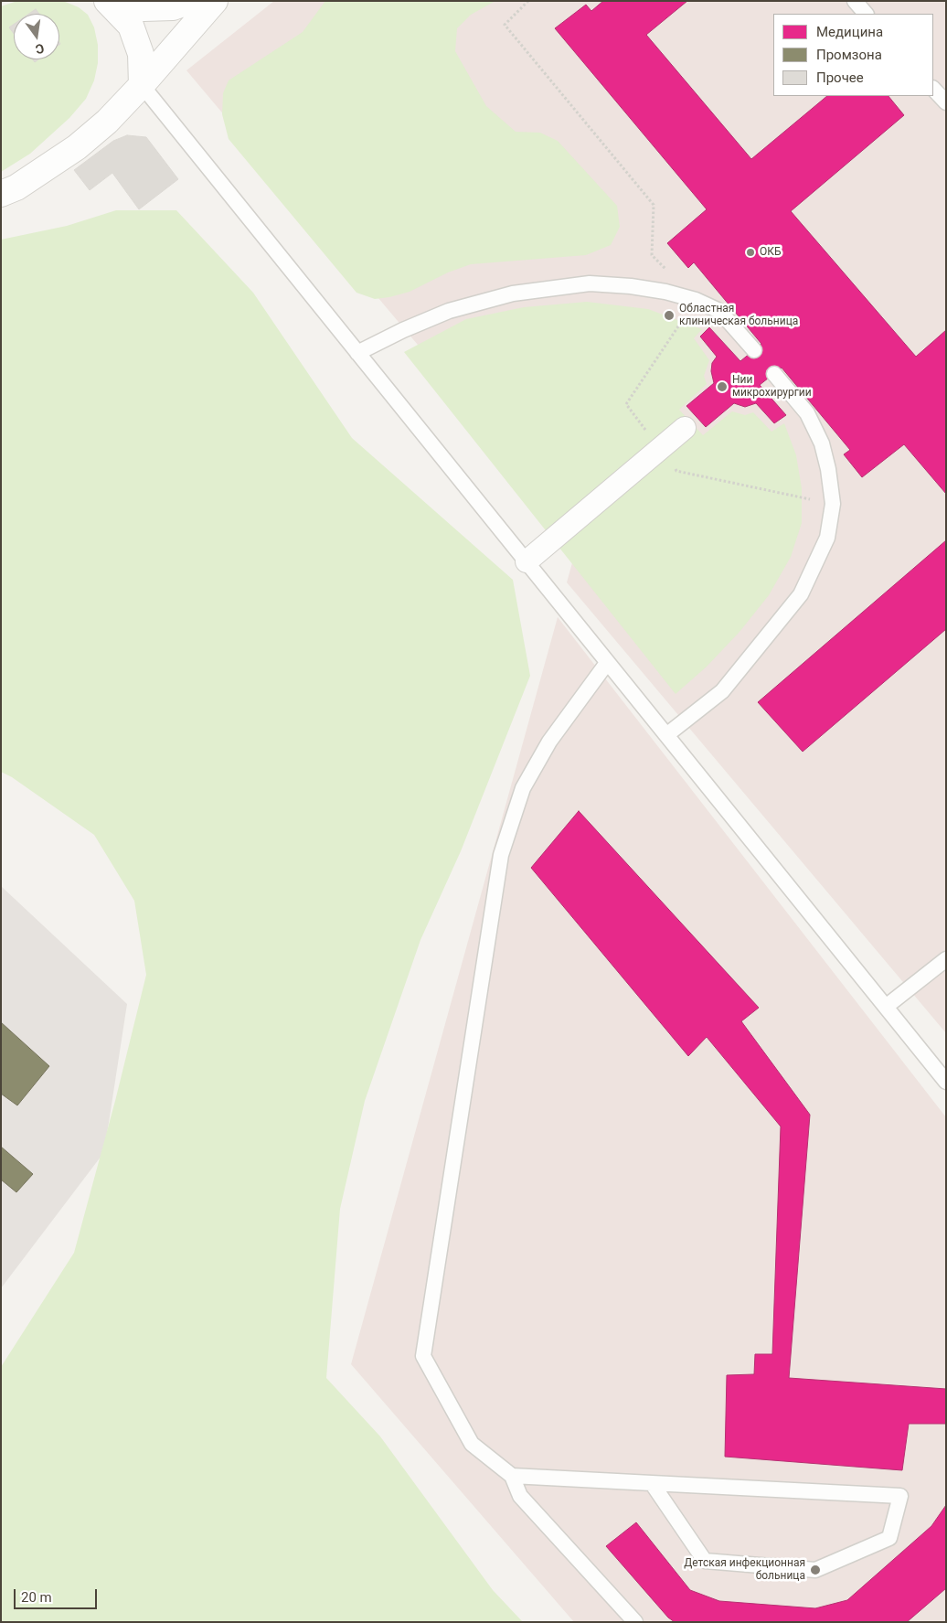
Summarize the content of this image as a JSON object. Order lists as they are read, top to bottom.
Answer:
{
  "places": [
    "ОКБ",
    "Областная клиническая больница",
    "Нии микрохирургии",
    "Детская инфекционная больница"
  ],
  "legend": ["Медицина", "Промзона", "Прочее"],
  "scale_bar": "20 m",
  "north": "bottom"
}
